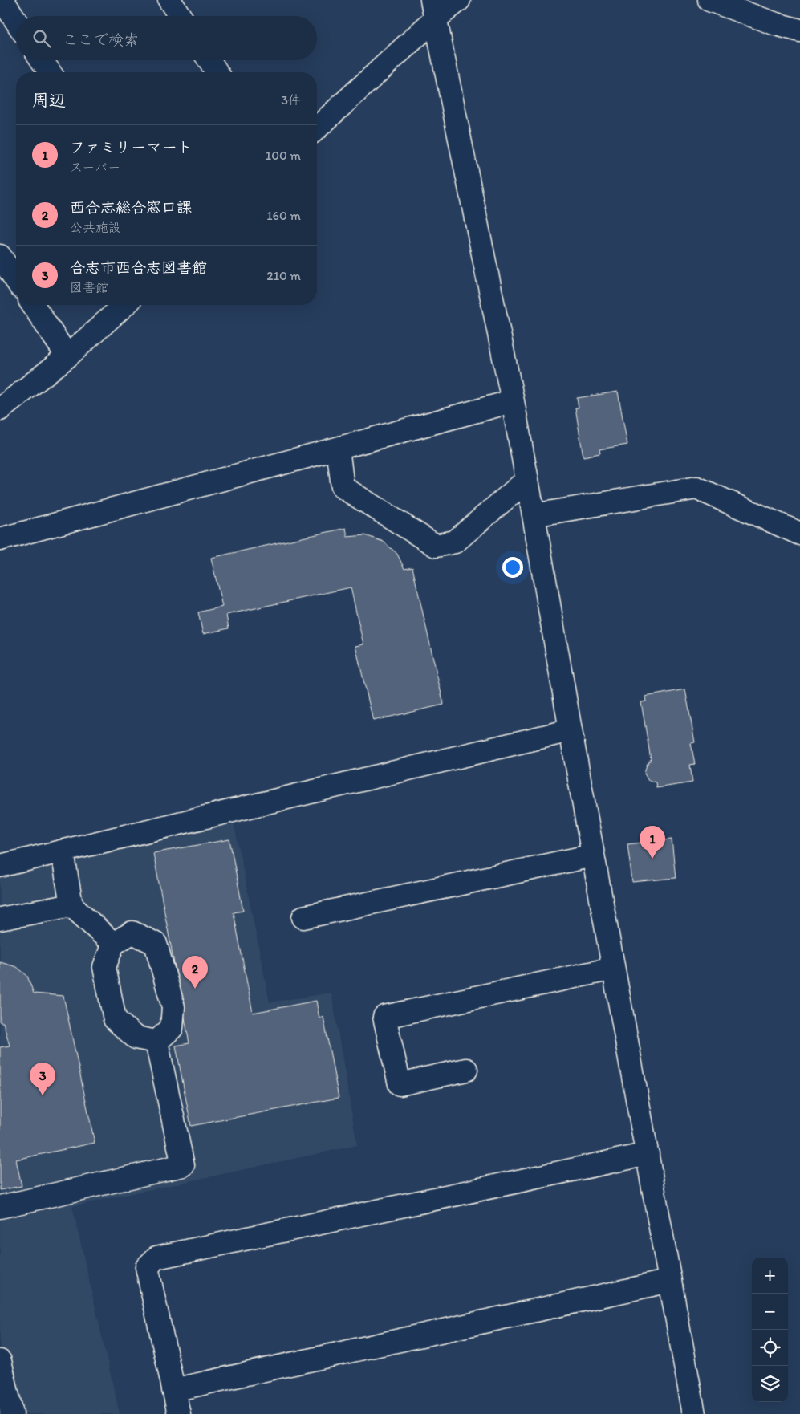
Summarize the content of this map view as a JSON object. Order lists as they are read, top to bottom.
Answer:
{
  "page": {
    "search": "ここで検索",
    "heading": ["周辺", "3件"],
    "list": [
      {
        "mark": "1",
        "name": "ファミリーマート",
        "note": "スーパー",
        "value": "100 m"
      },
      {
        "mark": "2",
        "name": "西合志総合窓口課",
        "note": "公共施設",
        "value": "160 m"
      },
      {
        "mark": "3",
        "name": "合志市西合志図書館",
        "note": "図書館",
        "value": "210 m"
      }
    ],
    "pins": ["1", "2", "3"],
    "map_buttons": ["+", "−"]
  }
}
